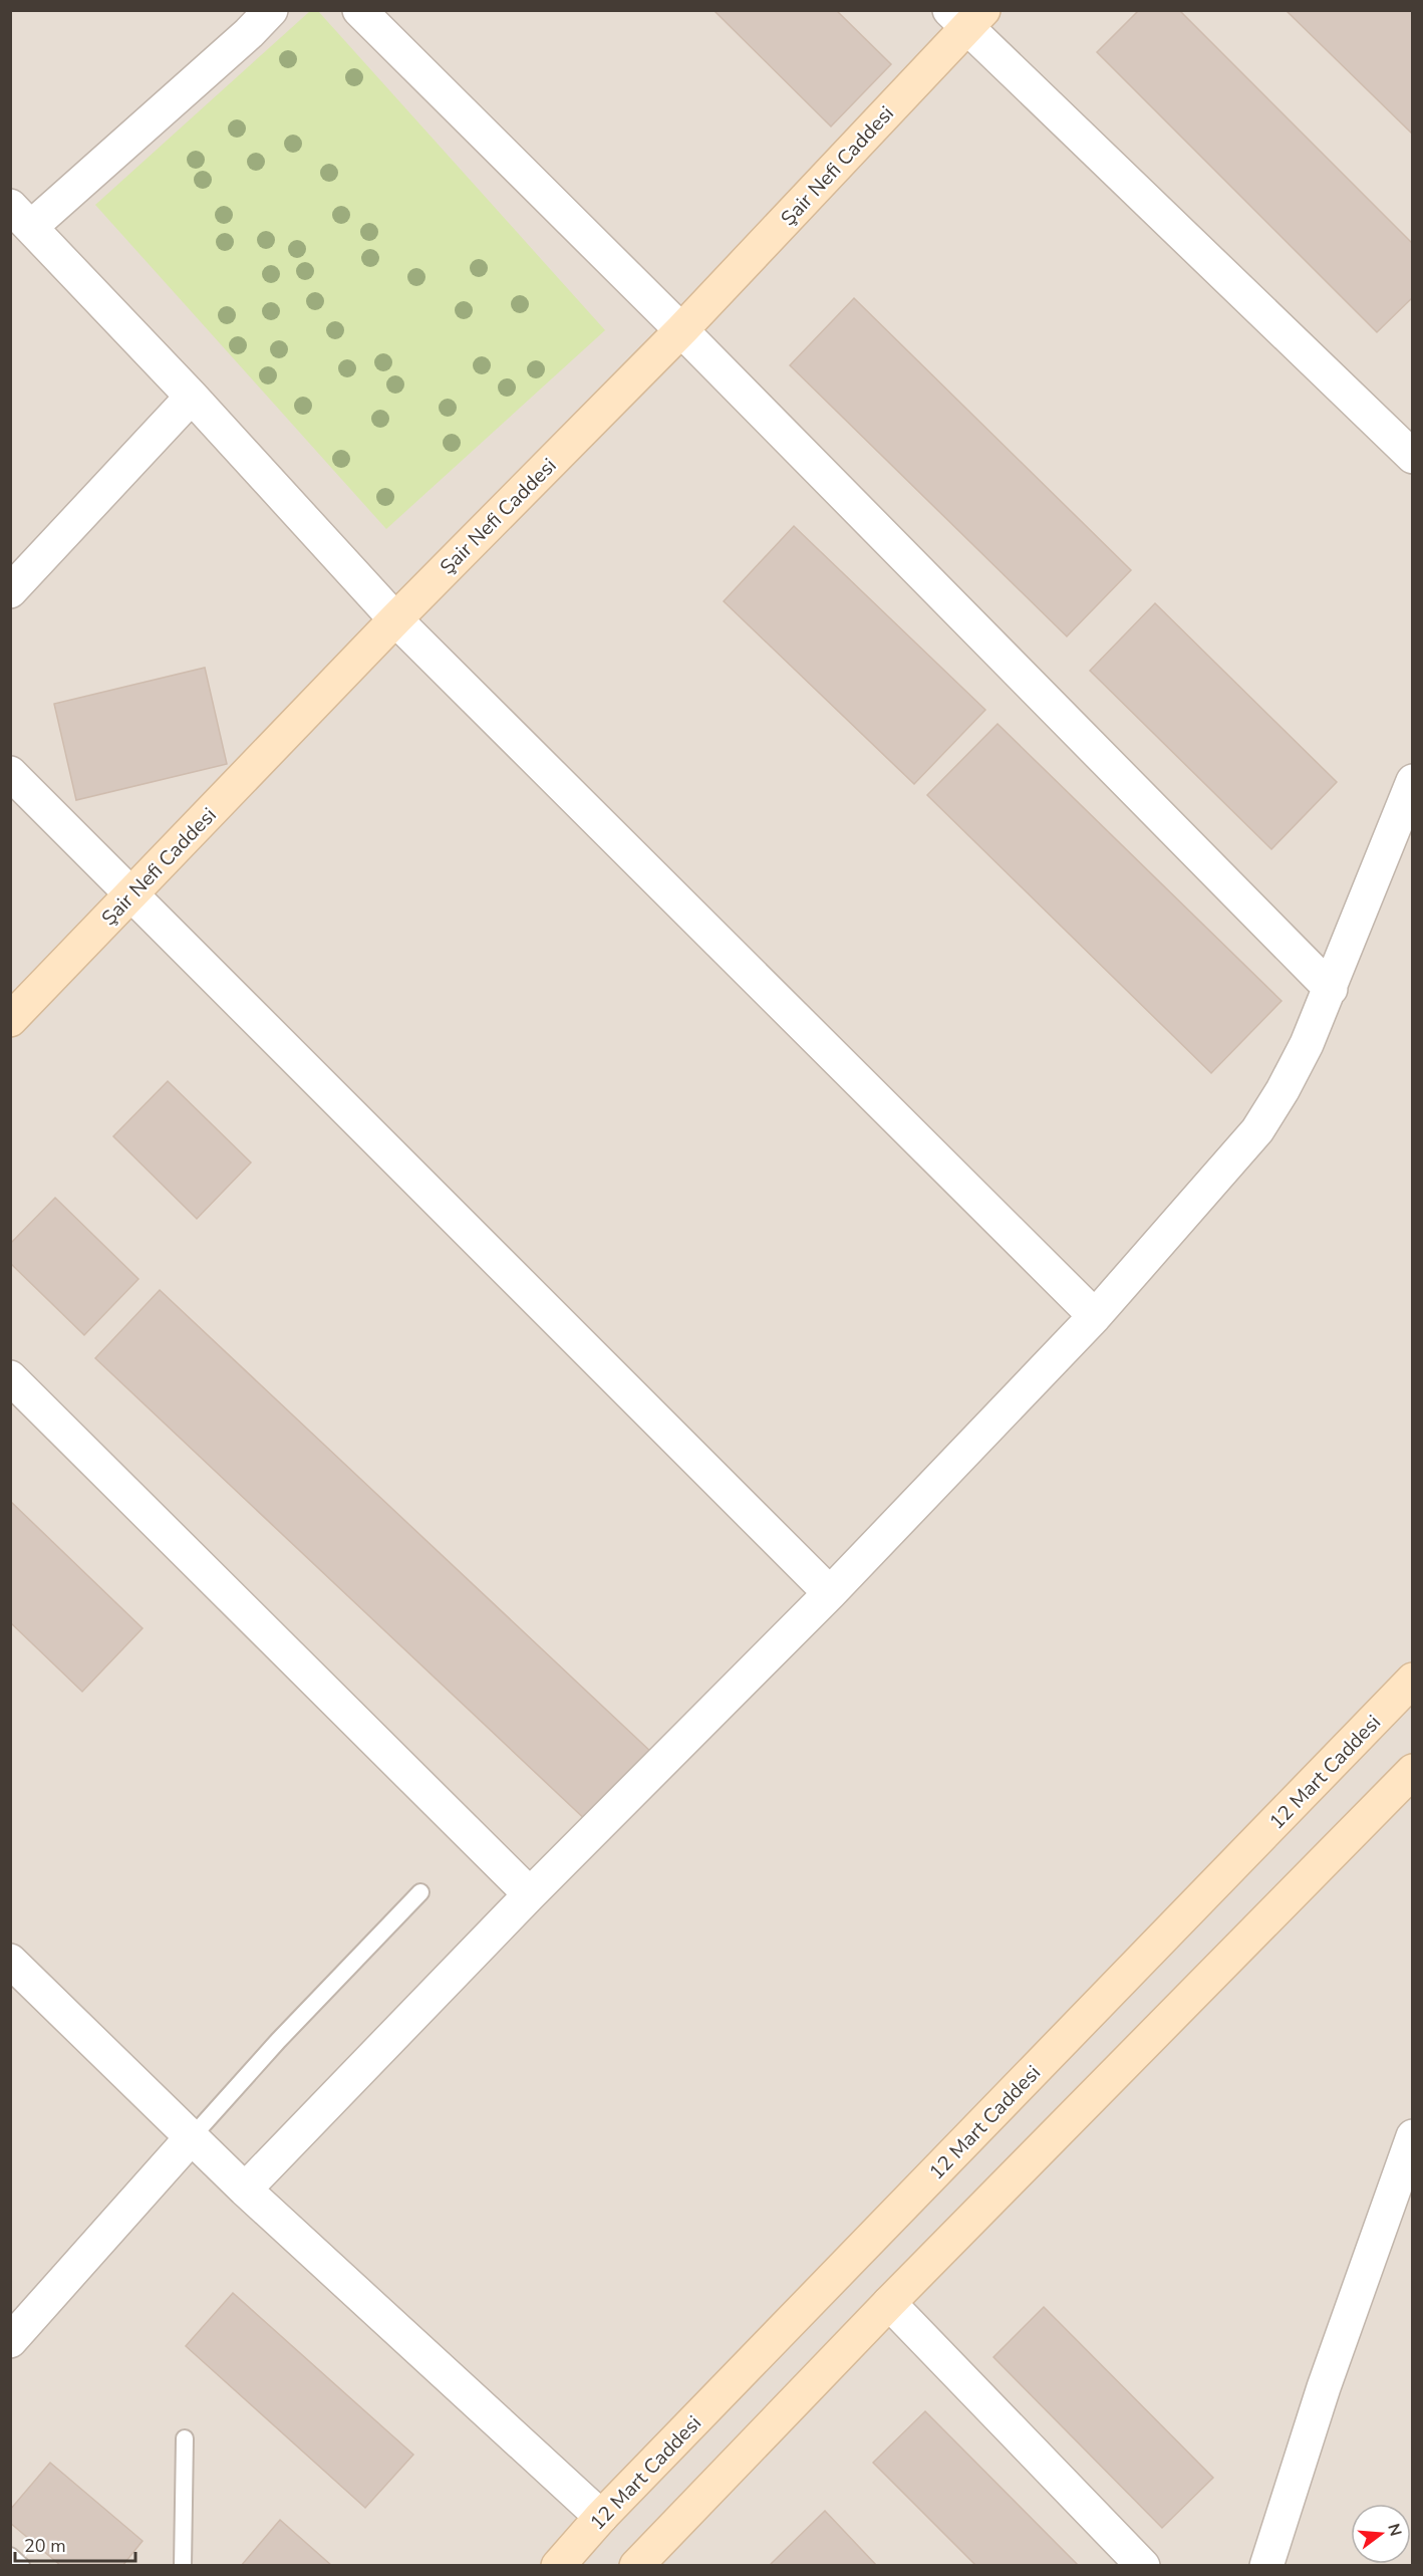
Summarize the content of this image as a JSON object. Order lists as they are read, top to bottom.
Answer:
{
  "streets": {
    "street": ["Şair Nefi Caddesi", "12 Mart Caddesi"]
  },
  "scale_bar": "20 m",
  "north": "right"
}
